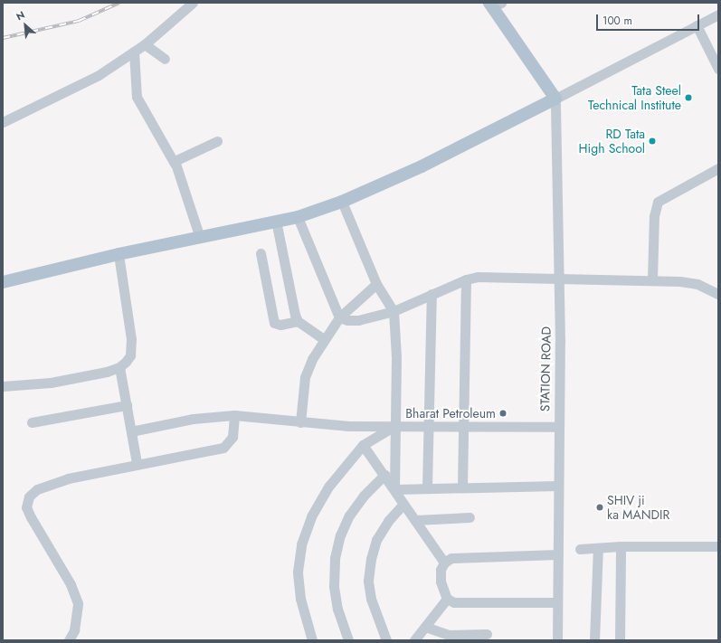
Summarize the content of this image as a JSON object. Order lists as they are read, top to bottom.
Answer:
{
  "streets": {
    "street": ["STATION ROAD"]
  },
  "places": [
    "Tata Steel Technical Institute",
    "RD Tata High School",
    "Bharat Petroleum",
    "SHIV ji ka MANDIR"
  ],
  "scale_bar": "100 m",
  "north": "top left"
}
